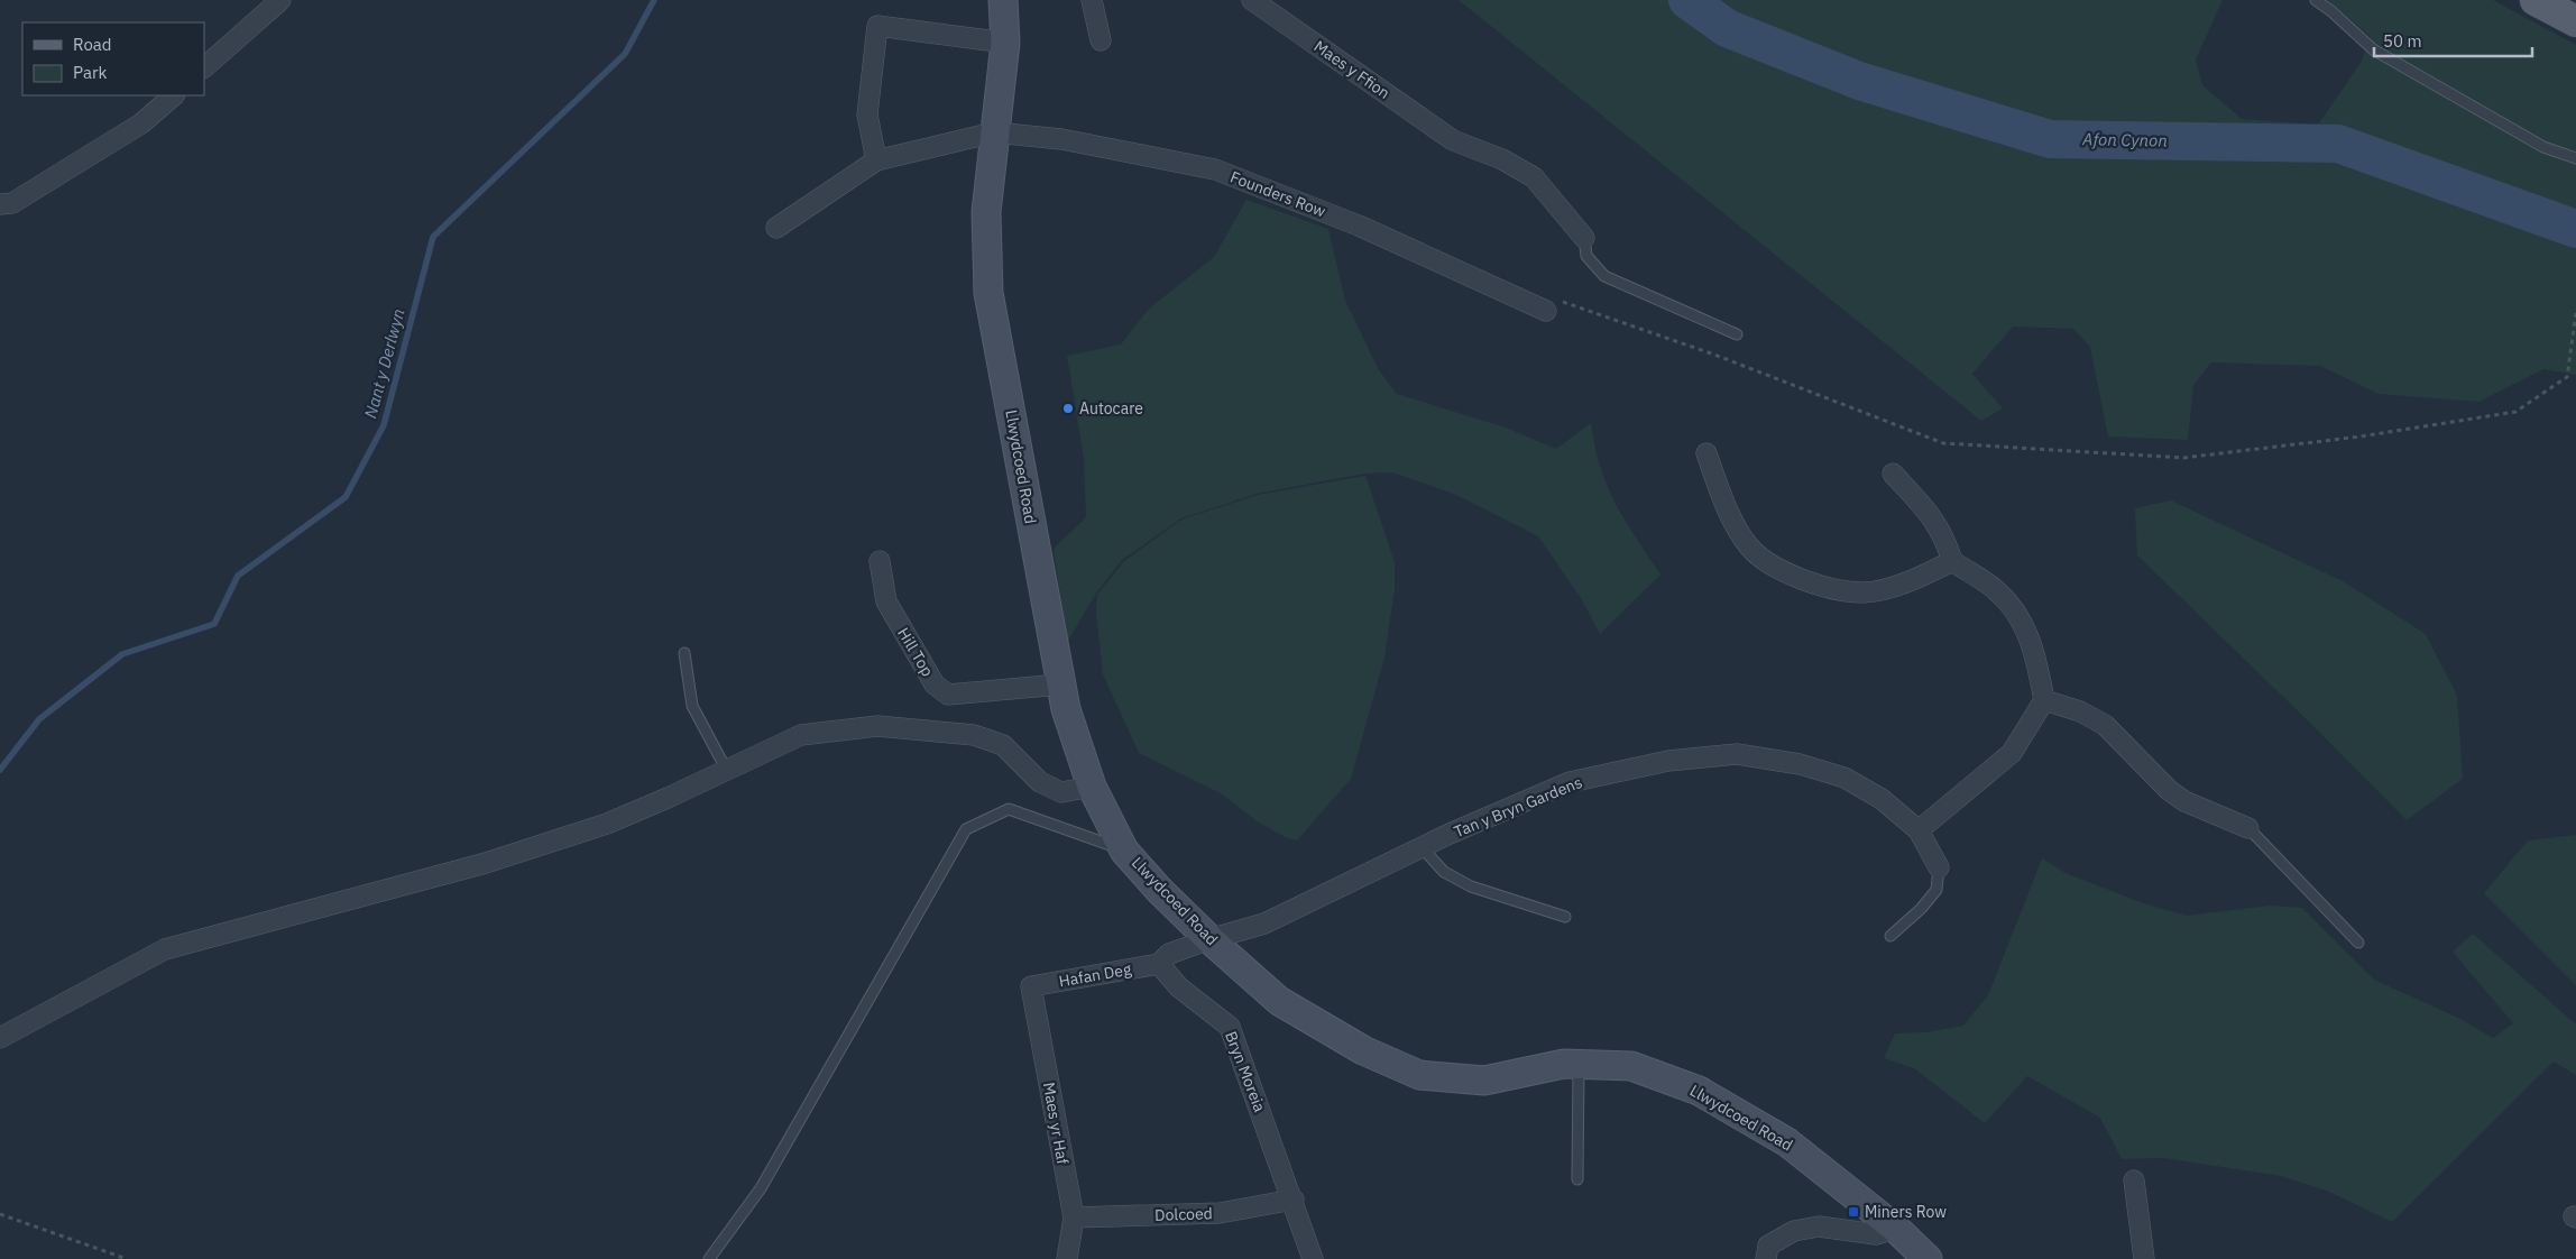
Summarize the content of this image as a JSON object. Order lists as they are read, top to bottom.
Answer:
{
  "streets": {
    "main road": ["Llwydcoed Road"],
    "street": [
      "Maes y Ffion",
      "Founders Row",
      "Hill Top",
      "Tan y Bryn Gardens",
      "Hafan Deg",
      "Bryn Moreia",
      "Maes yr Haf",
      "Dolcoed"
    ]
  },
  "crossings": [
    ["Founders Row", "Llwydcoed Road"],
    ["Llwydcoed Road", "Hill Top"],
    ["Llwydcoed Road", "Tan y Bryn Gardens"],
    ["Hafan Deg", "Bryn Moreia"],
    ["Hafan Deg", "Maes yr Haf"],
    ["Bryn Moreia", "Dolcoed"],
    ["Maes yr Haf", "Dolcoed"]
  ],
  "water": ["Afon Cynon", "Nant y Derlwyn"],
  "places": {
    "other": ["Autocare"],
    "transit": ["Miners Row"]
  },
  "legend": ["Road", "Park"],
  "scale_bar": "50 m"
}
